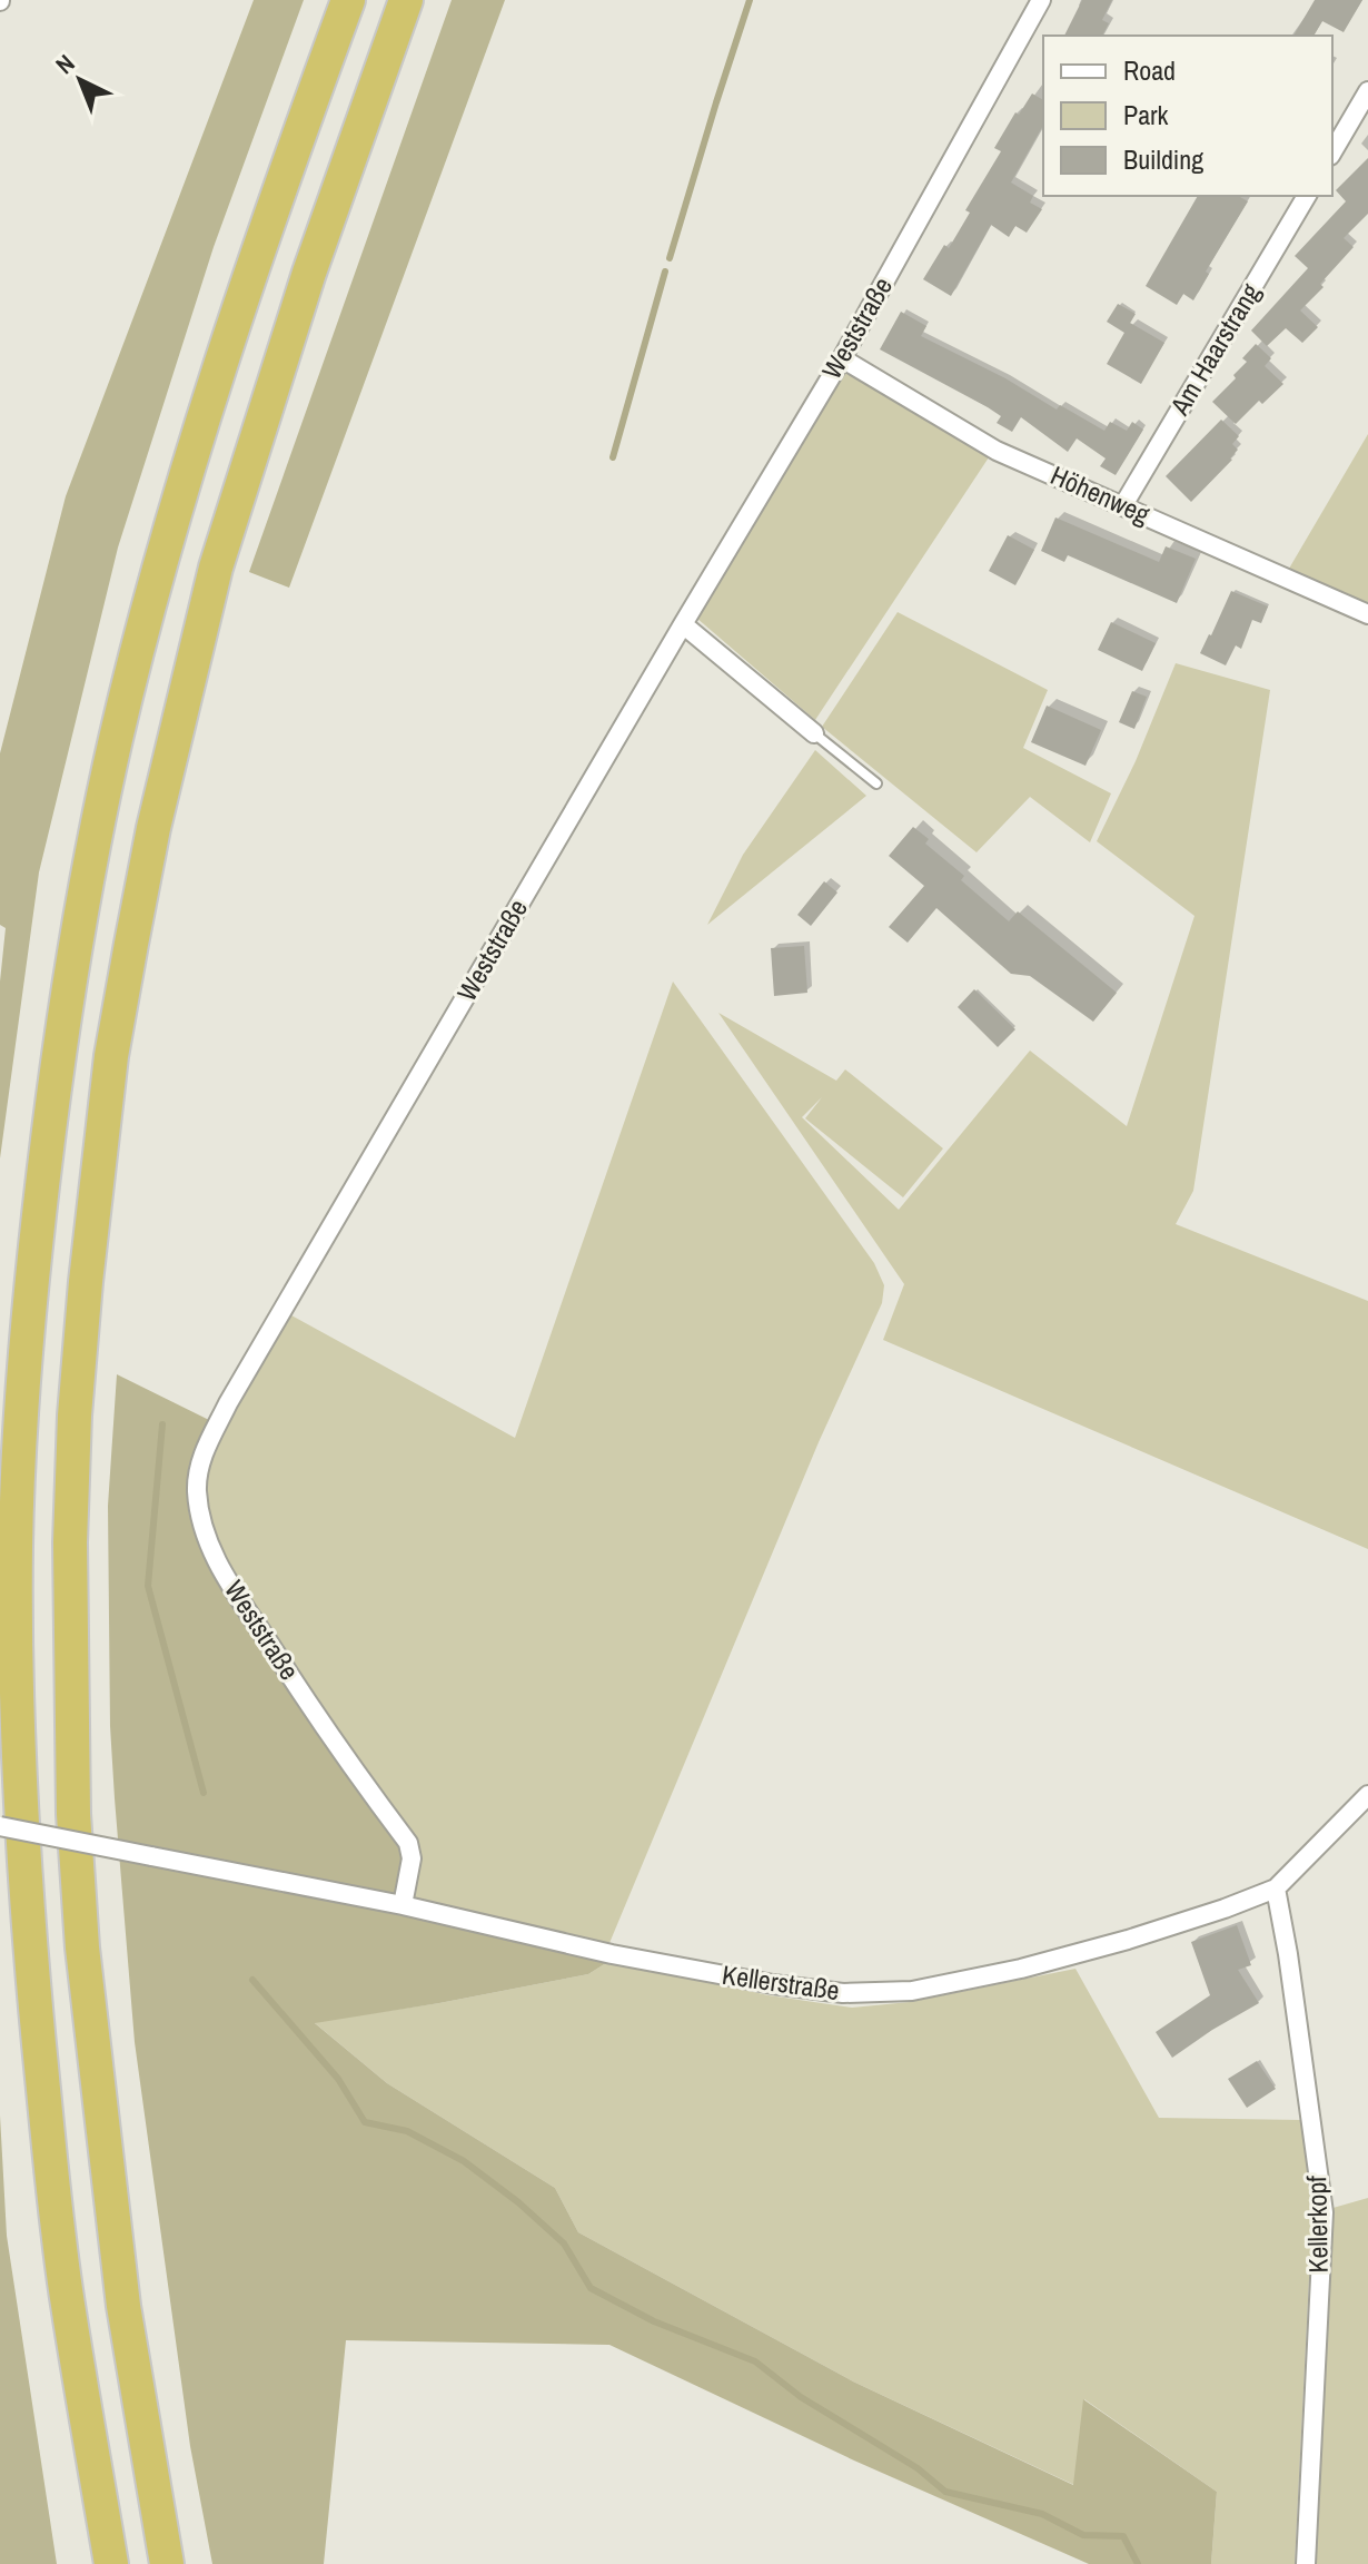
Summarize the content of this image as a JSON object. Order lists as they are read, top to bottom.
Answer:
{
  "streets": {
    "street": [
      "Weststraße",
      "Am Haarstrang",
      "Höhenweg",
      "Kellerstraße",
      "Kellerkopf"
    ]
  },
  "crossings": [
    ["Weststraße", "Höhenweg"],
    ["Weststraße", "Kellerstraße"],
    ["Am Haarstrang", "Höhenweg"],
    ["Kellerstraße", "Kellerkopf"]
  ],
  "legend": ["Road", "Park", "Building"],
  "north": "top left"
}
